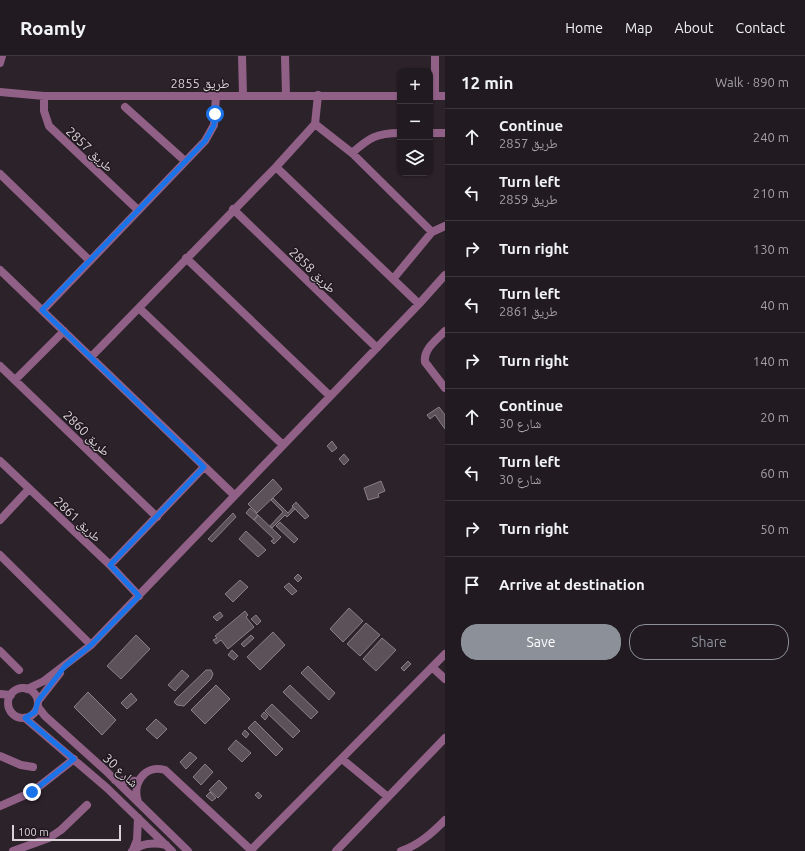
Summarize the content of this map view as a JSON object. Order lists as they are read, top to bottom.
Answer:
{
  "streets": {
    "street": [
      "طريق 2855",
      "طريق 2857",
      "طريق 2858",
      "طريق 2860",
      "طريق 2861",
      "شارع 30"
    ]
  },
  "crossings": [
    ["طريق 2855", "طريق 2857"]
  ],
  "scale_bar": "100 m",
  "page": {
    "header": "Roamly",
    "nav": [
      "Home",
      "Map",
      "About",
      "Contact"
    ],
    "heading": ["12 min", "Walk · 890 m"],
    "map_buttons": ["+", "−"],
    "list": [
      ["Continue", "طريق 2857", "240 m"],
      ["Turn left", "طريق 2859", "210 m"],
      ["Turn right", "130 m"],
      ["Turn left", "طريق 2861", "40 m"],
      ["Turn right", "140 m"],
      ["Continue", "شارع 30", "20 m"],
      ["Turn left", "شارع 30", "60 m"],
      ["Turn right", "50 m"],
      "Arrive at destination"
    ],
    "buttons": ["Save", "Share"],
    "scale": "100 m"
  }
}
